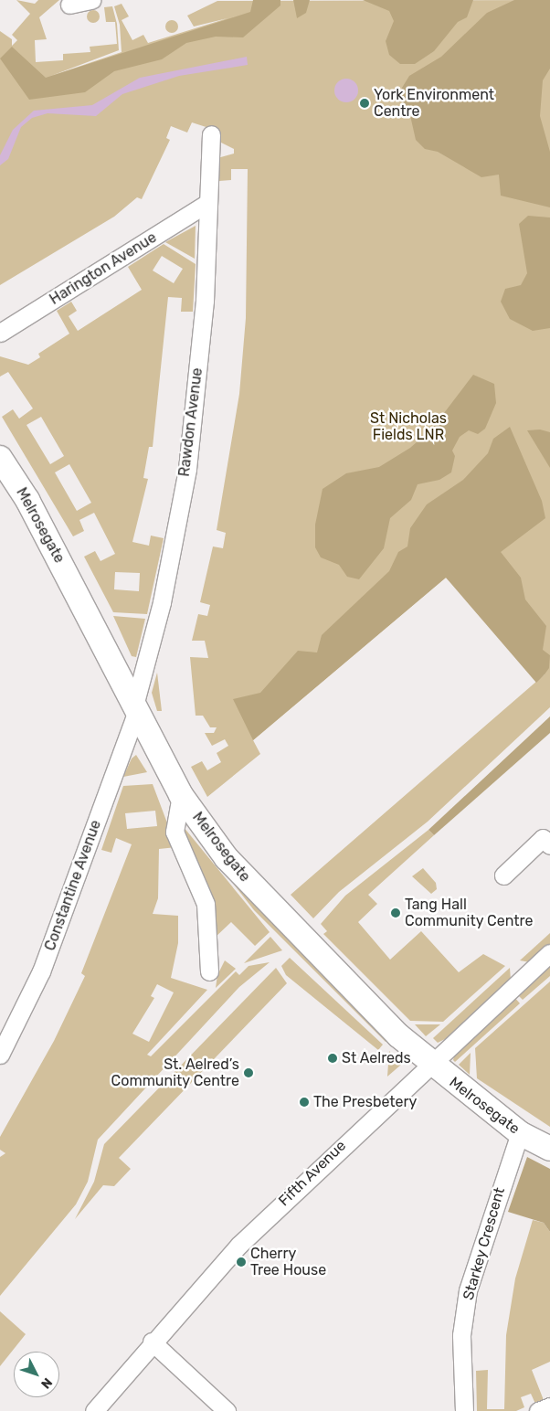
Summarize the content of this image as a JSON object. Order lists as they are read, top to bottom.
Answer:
{
  "streets": {
    "street": [
      "Harington Avenue",
      "Rawdon Avenue",
      "Melrosegate",
      "Constantine Avenue",
      "Fifth Avenue",
      "Starkey Crescent"
    ]
  },
  "crossings": [
    ["Harington Avenue", "Rawdon Avenue"],
    ["Rawdon Avenue", "Melrosegate"],
    ["Rawdon Avenue", "Constantine Avenue"],
    ["Melrosegate", "Constantine Avenue"],
    ["Melrosegate", "Fifth Avenue"],
    ["Melrosegate", "Starkey Crescent"]
  ],
  "parks": ["St Nicholas Fields LNR"],
  "places": [
    "York Environment Centre",
    "Tang Hall Community Centre",
    "St Aelreds",
    "St. Aelred’s Community Centre",
    "The Presbetery",
    "Cherry Tree House"
  ],
  "north": "bottom right"
}
